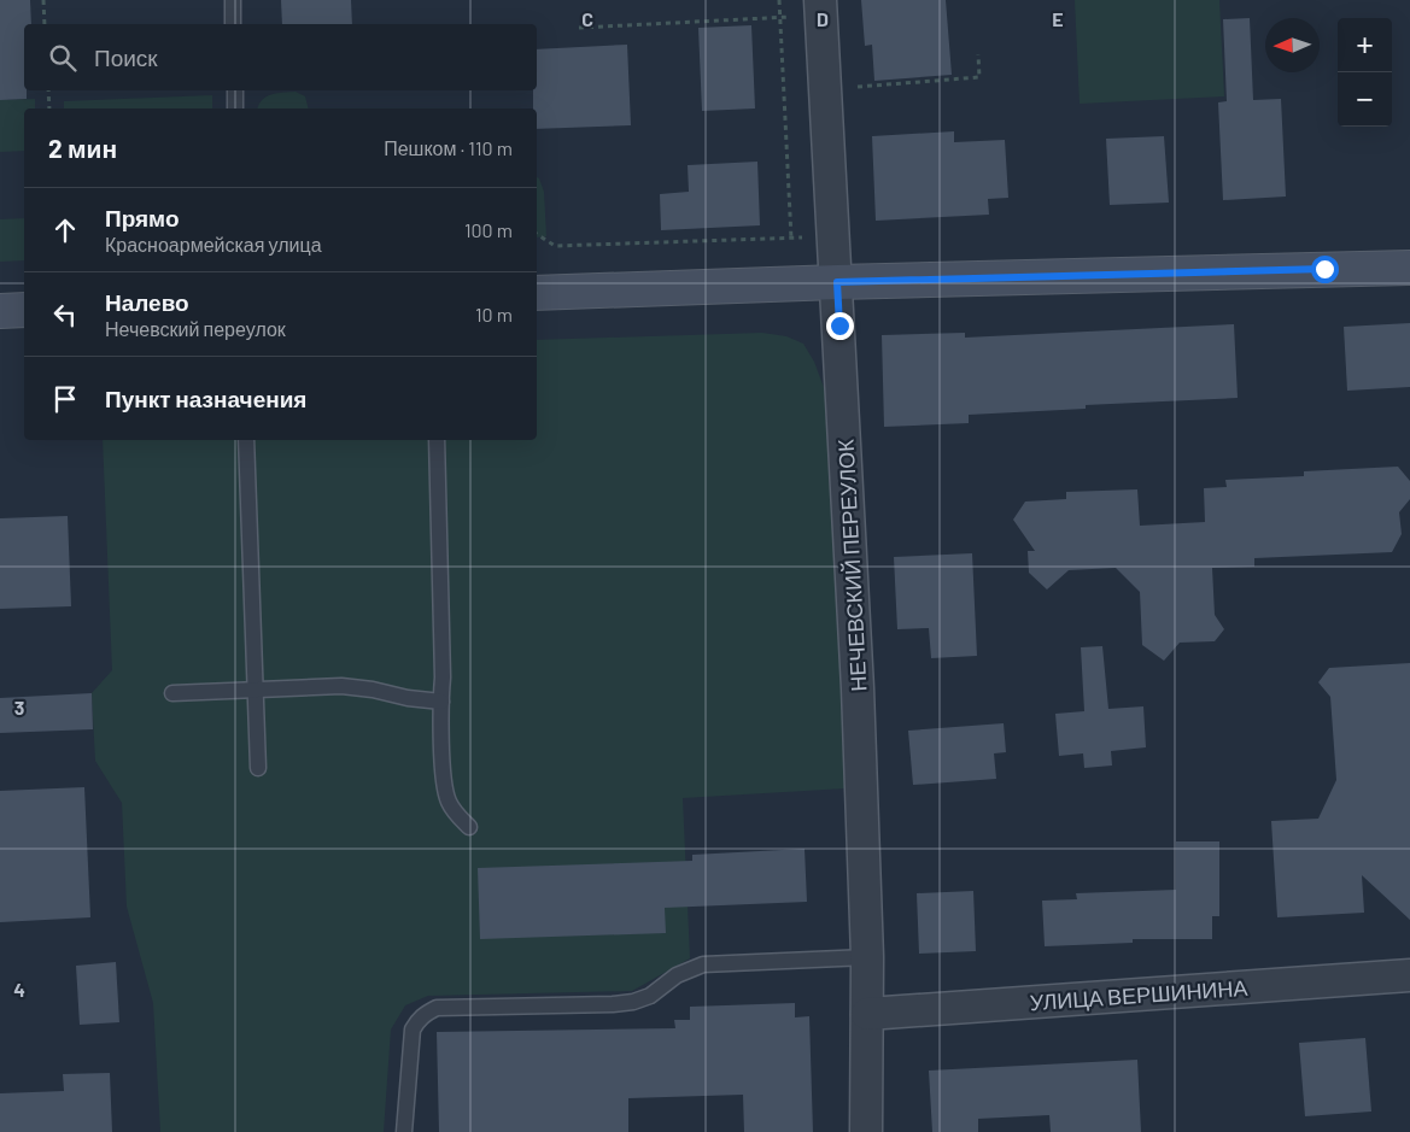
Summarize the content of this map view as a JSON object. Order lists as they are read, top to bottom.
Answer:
{
  "streets": {
    "street": ["НЕЧЕВСКИЙ ПЕРЕУЛОК", "УЛИЦА ВЕРШИНИНА"]
  },
  "crossings": [
    ["НЕЧЕВСКИЙ ПЕРЕУЛОК", "УЛИЦА ВЕРШИНИНА"]
  ],
  "north": "left",
  "page": {
    "map_buttons": ["+", "−"],
    "search": "Поиск",
    "heading": ["2 мин", "Пешком · 110 m"],
    "list": [
      ["Прямо", "Красноармейская улица", "100 m"],
      ["Налево", "Нечевский переулок", "10 m"],
      "Пункт назначения"
    ]
  },
  "grid": {
    "columns": ["C", "D", "E"],
    "rows": ["3", "4"]
  }
}
